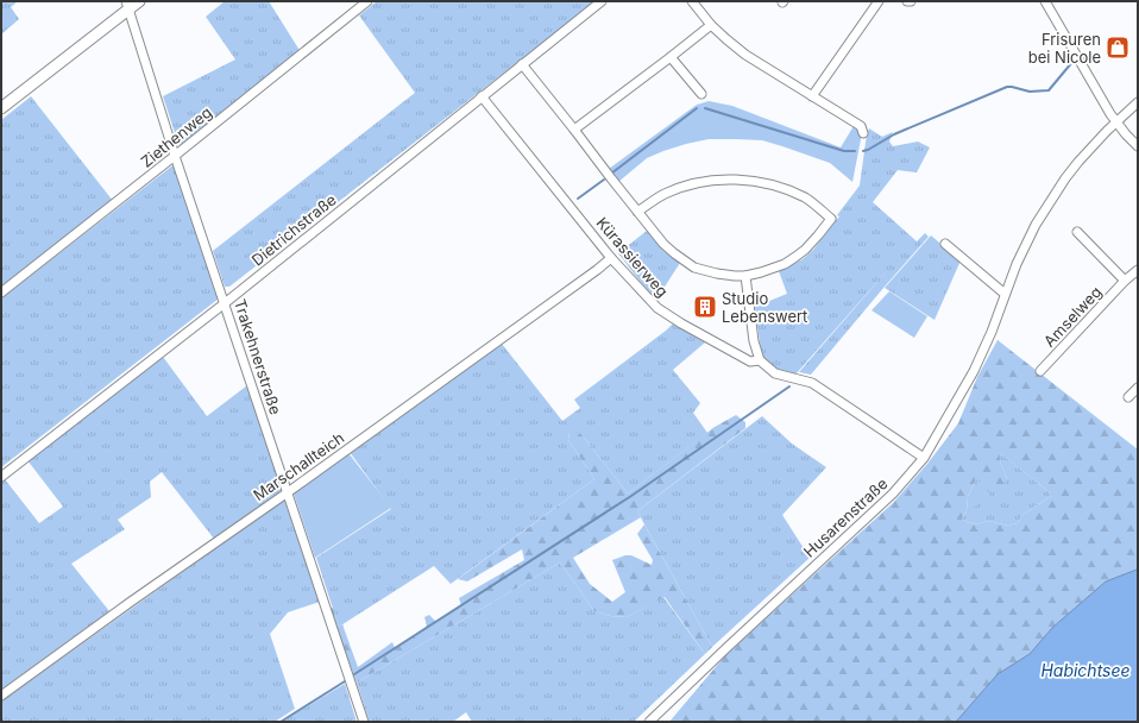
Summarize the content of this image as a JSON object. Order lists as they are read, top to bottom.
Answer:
{
  "streets": {
    "street": [
      "Ziethenweg",
      "Dietrichstraße",
      "Kürassierweg",
      "Amselweg",
      "Trakehnerstraße",
      "Marschallteich",
      "Husarenstraße"
    ]
  },
  "crossings": [
    ["Ziethenweg", "Trakehnerstraße"],
    ["Dietrichstraße", "Kürassierweg"],
    ["Dietrichstraße", "Trakehnerstraße"],
    ["Kürassierweg", "Marschallteich"],
    ["Kürassierweg", "Husarenstraße"],
    ["Trakehnerstraße", "Marschallteich"]
  ],
  "water": ["Habichtsee"],
  "places": {
    "shop": ["Frisuren bei Nicole"],
    "building": ["Studio Lebenswert"]
  }
}
